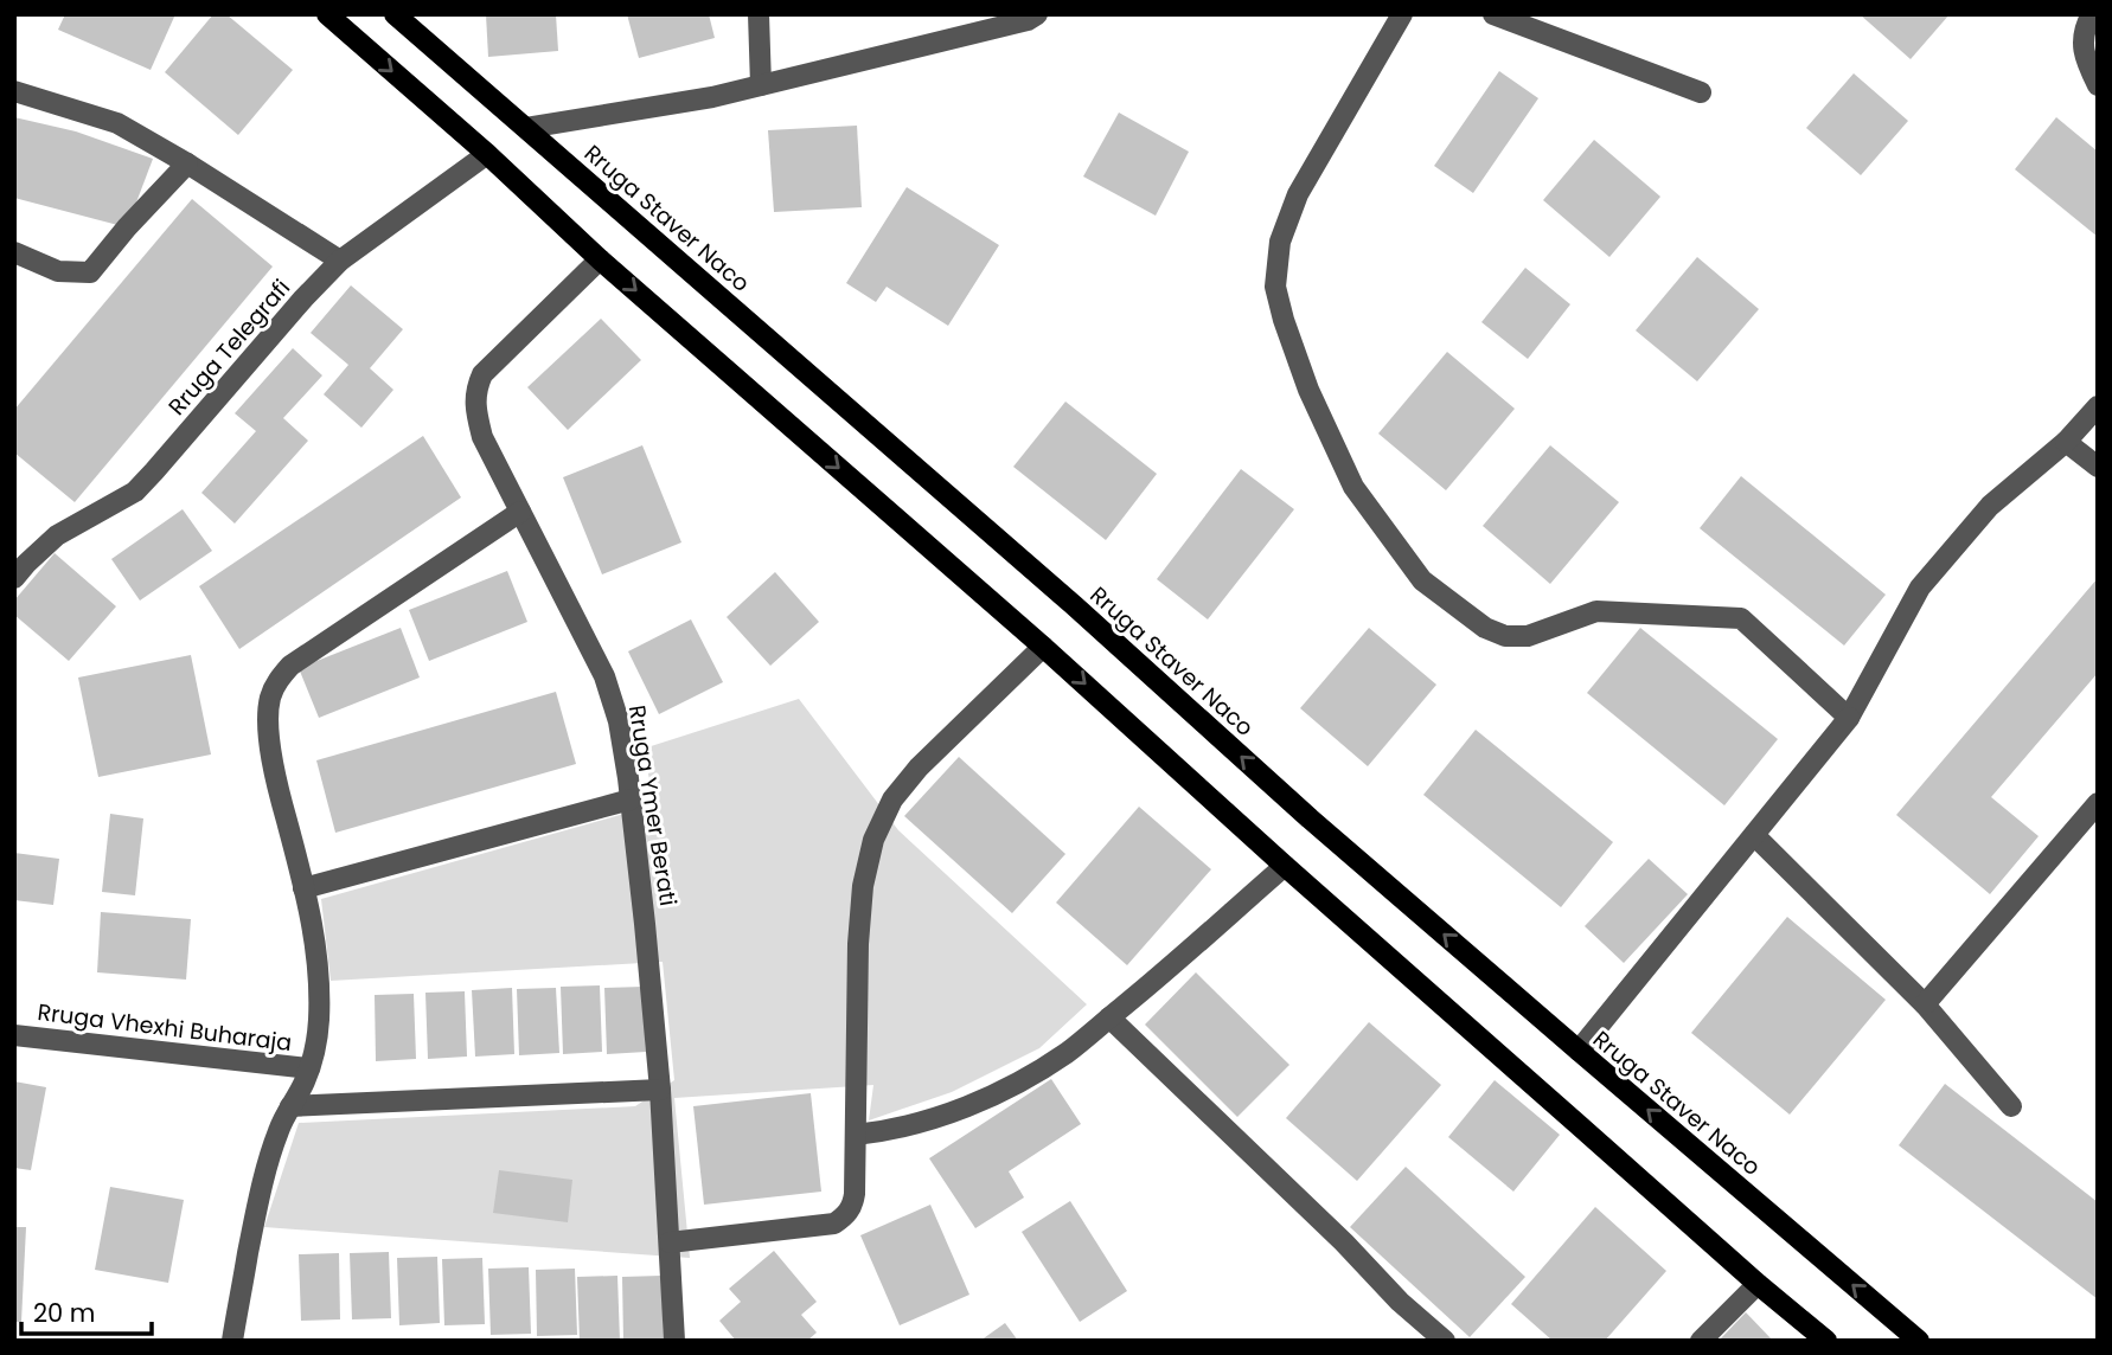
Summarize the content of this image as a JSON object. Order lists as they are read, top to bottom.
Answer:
{
  "streets": {
    "main road": ["Rruga Staver Naco"],
    "street": ["Rruga Telegrafi", "Rruga Ymer Berati", "Rruga Vhexhi Buharaja"]
  },
  "scale_bar": "20 m"
}
